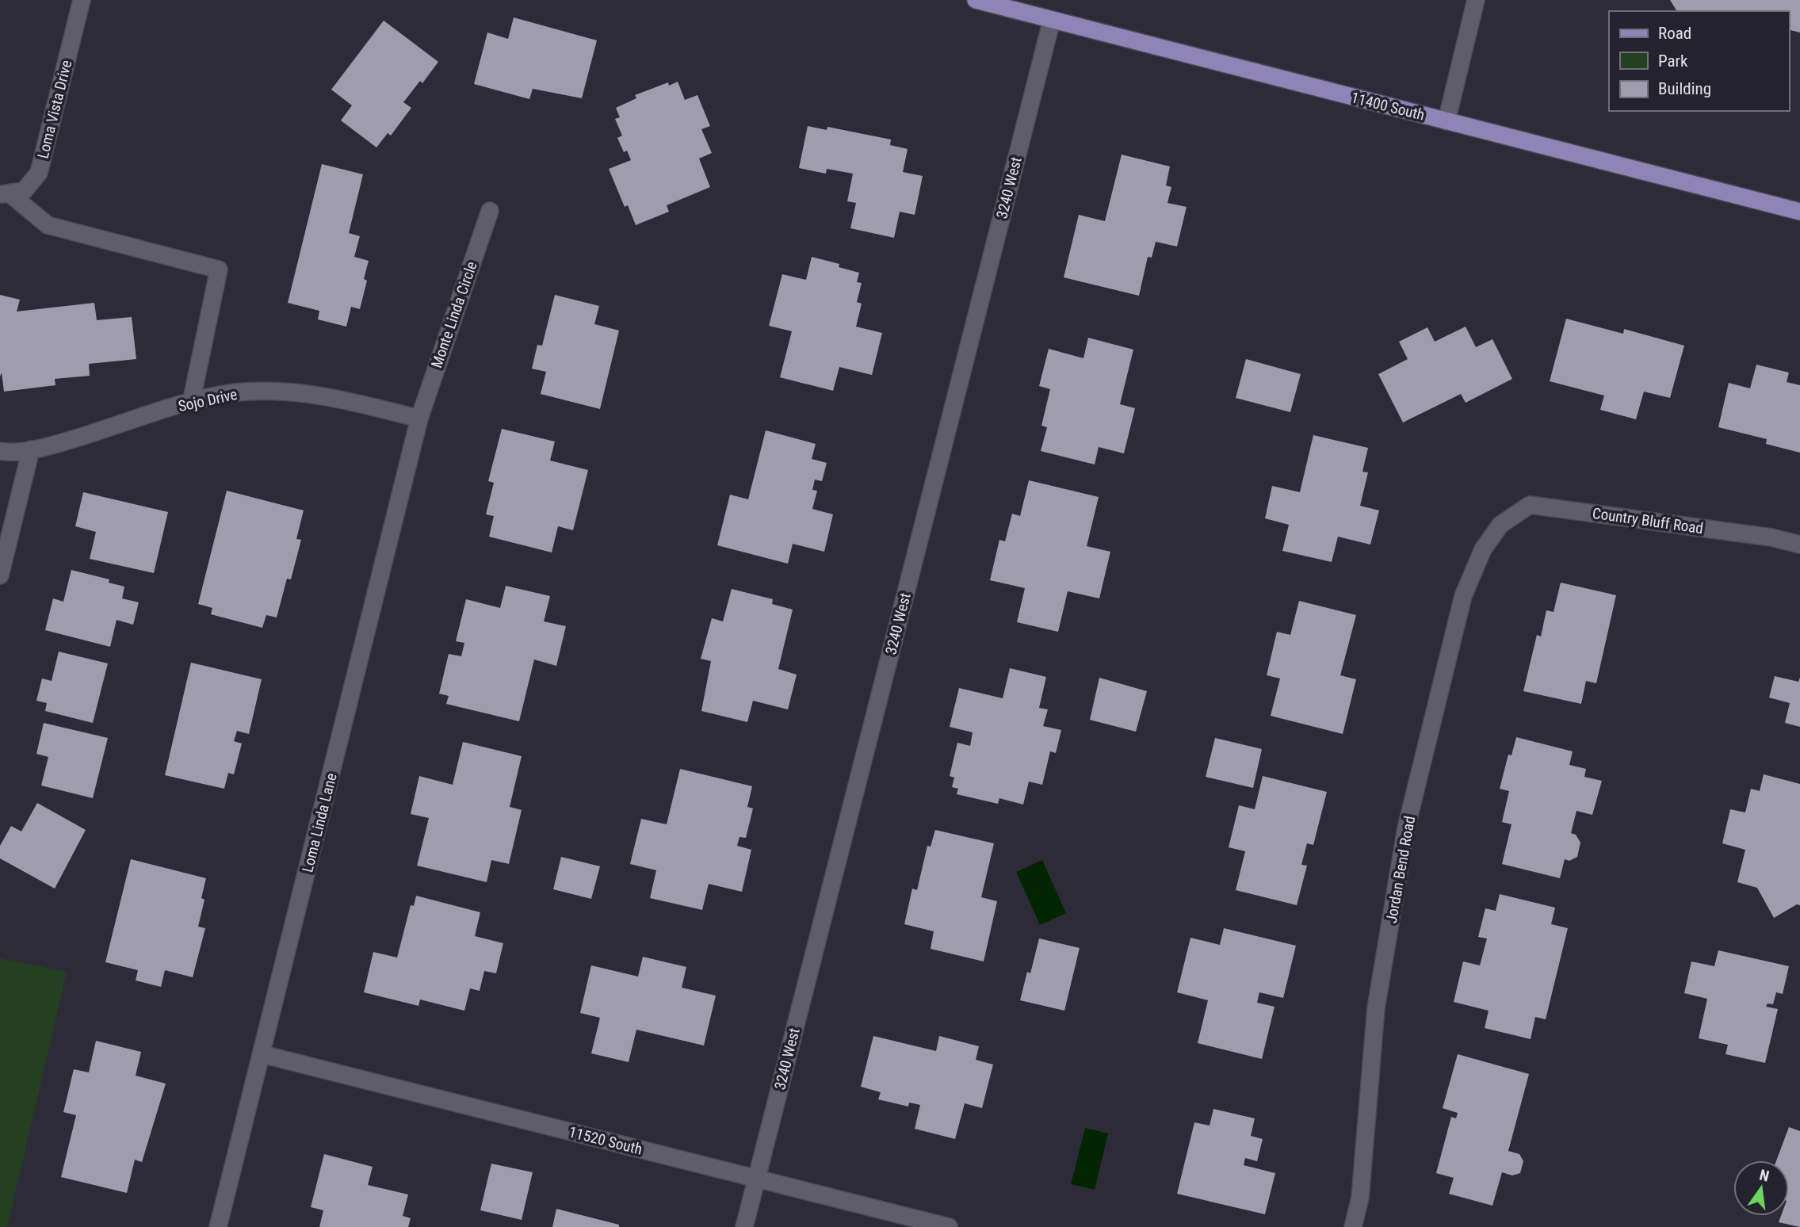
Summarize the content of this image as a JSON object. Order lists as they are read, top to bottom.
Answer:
{
  "streets": {
    "main road": ["11400 South"],
    "street": [
      "Loma Vista Drive",
      "3240 West",
      "Monte Linda Circle",
      "Sojo Drive",
      "Country Bluff Road",
      "Loma Linda Lane",
      "Jordan Bend Road",
      "11520 South"
    ]
  },
  "crossings": [
    ["11400 South", "3240 West"],
    ["3240 West", "11520 South"],
    ["Monte Linda Circle", "Sojo Drive"],
    ["Monte Linda Circle", "Loma Linda Lane"],
    ["Sojo Drive", "Loma Linda Lane"],
    ["Country Bluff Road", "Jordan Bend Road"],
    ["Loma Linda Lane", "11520 South"]
  ],
  "legend": ["Road", "Park", "Building"],
  "north": "top"
}
